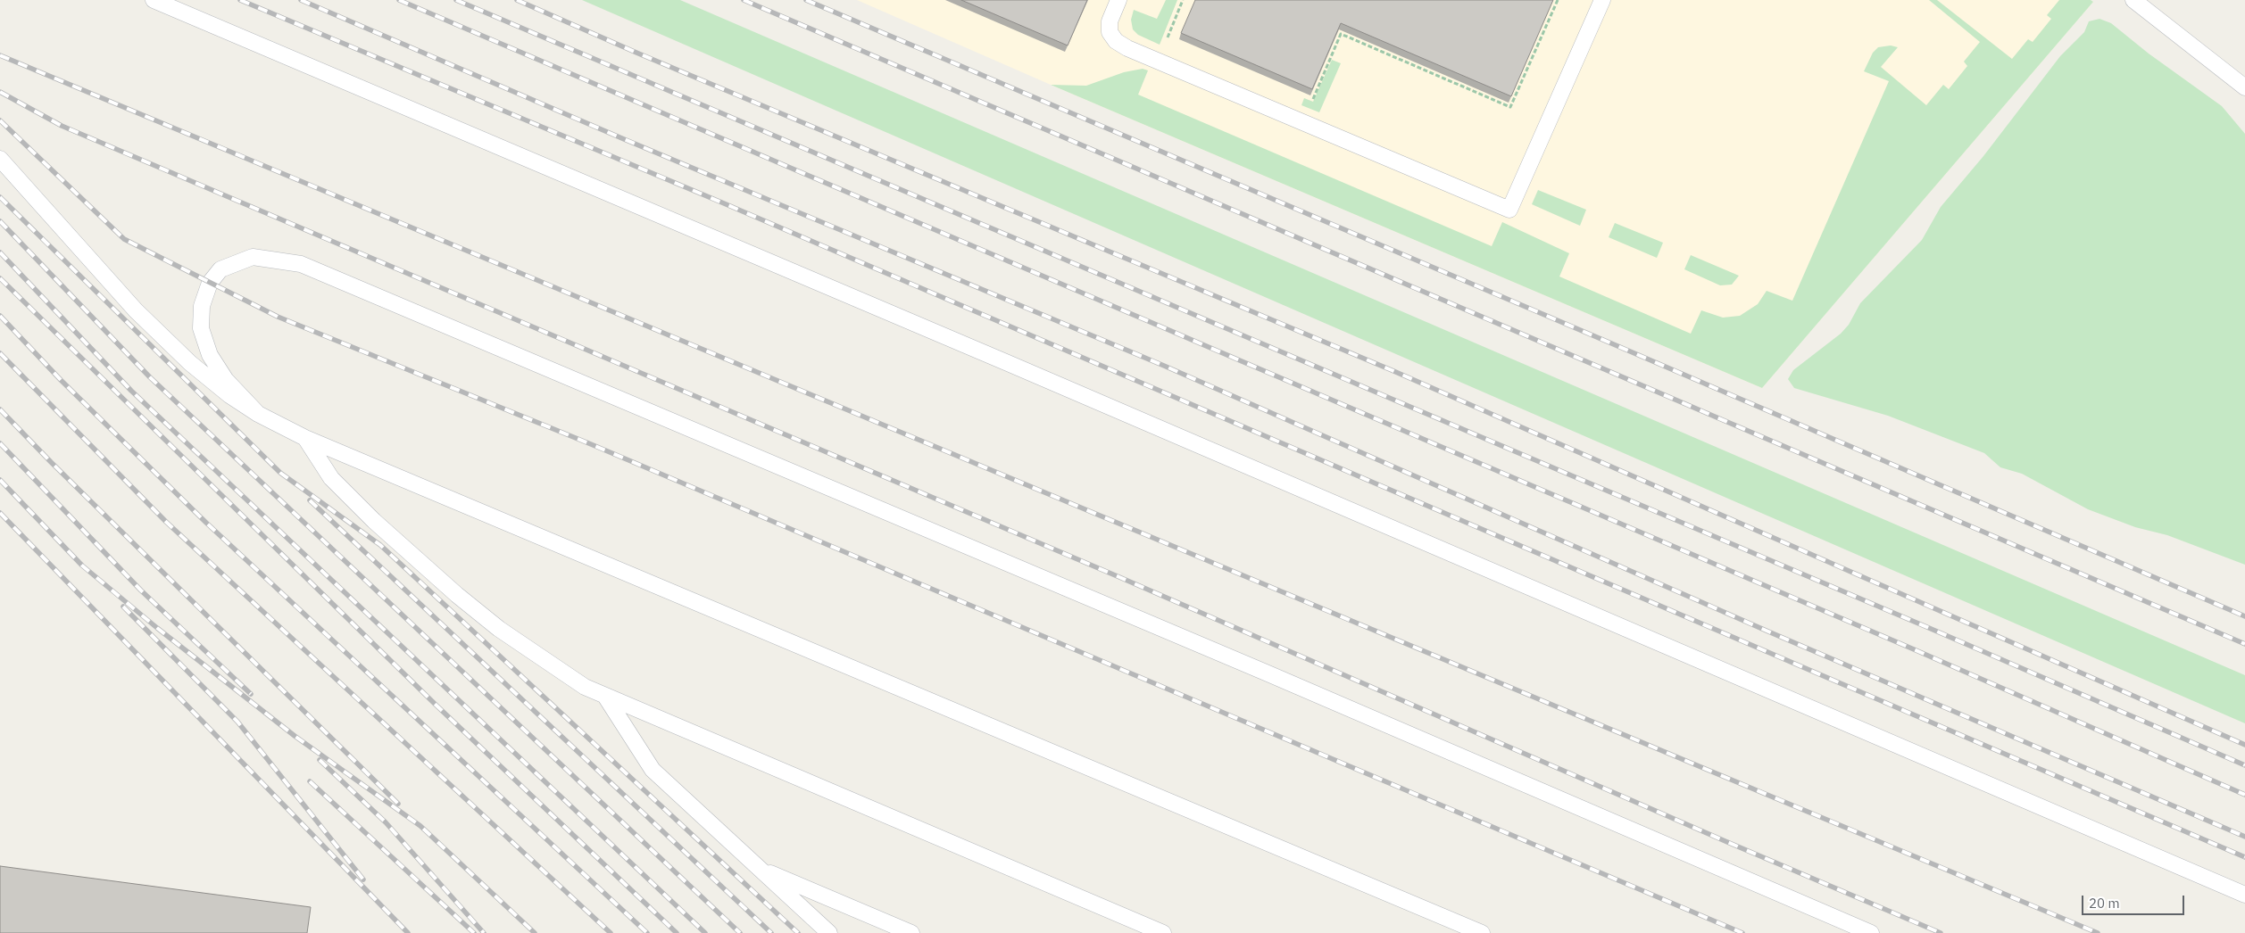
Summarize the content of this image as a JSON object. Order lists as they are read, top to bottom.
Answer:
{
  "scale_bar": "20 m"
}
